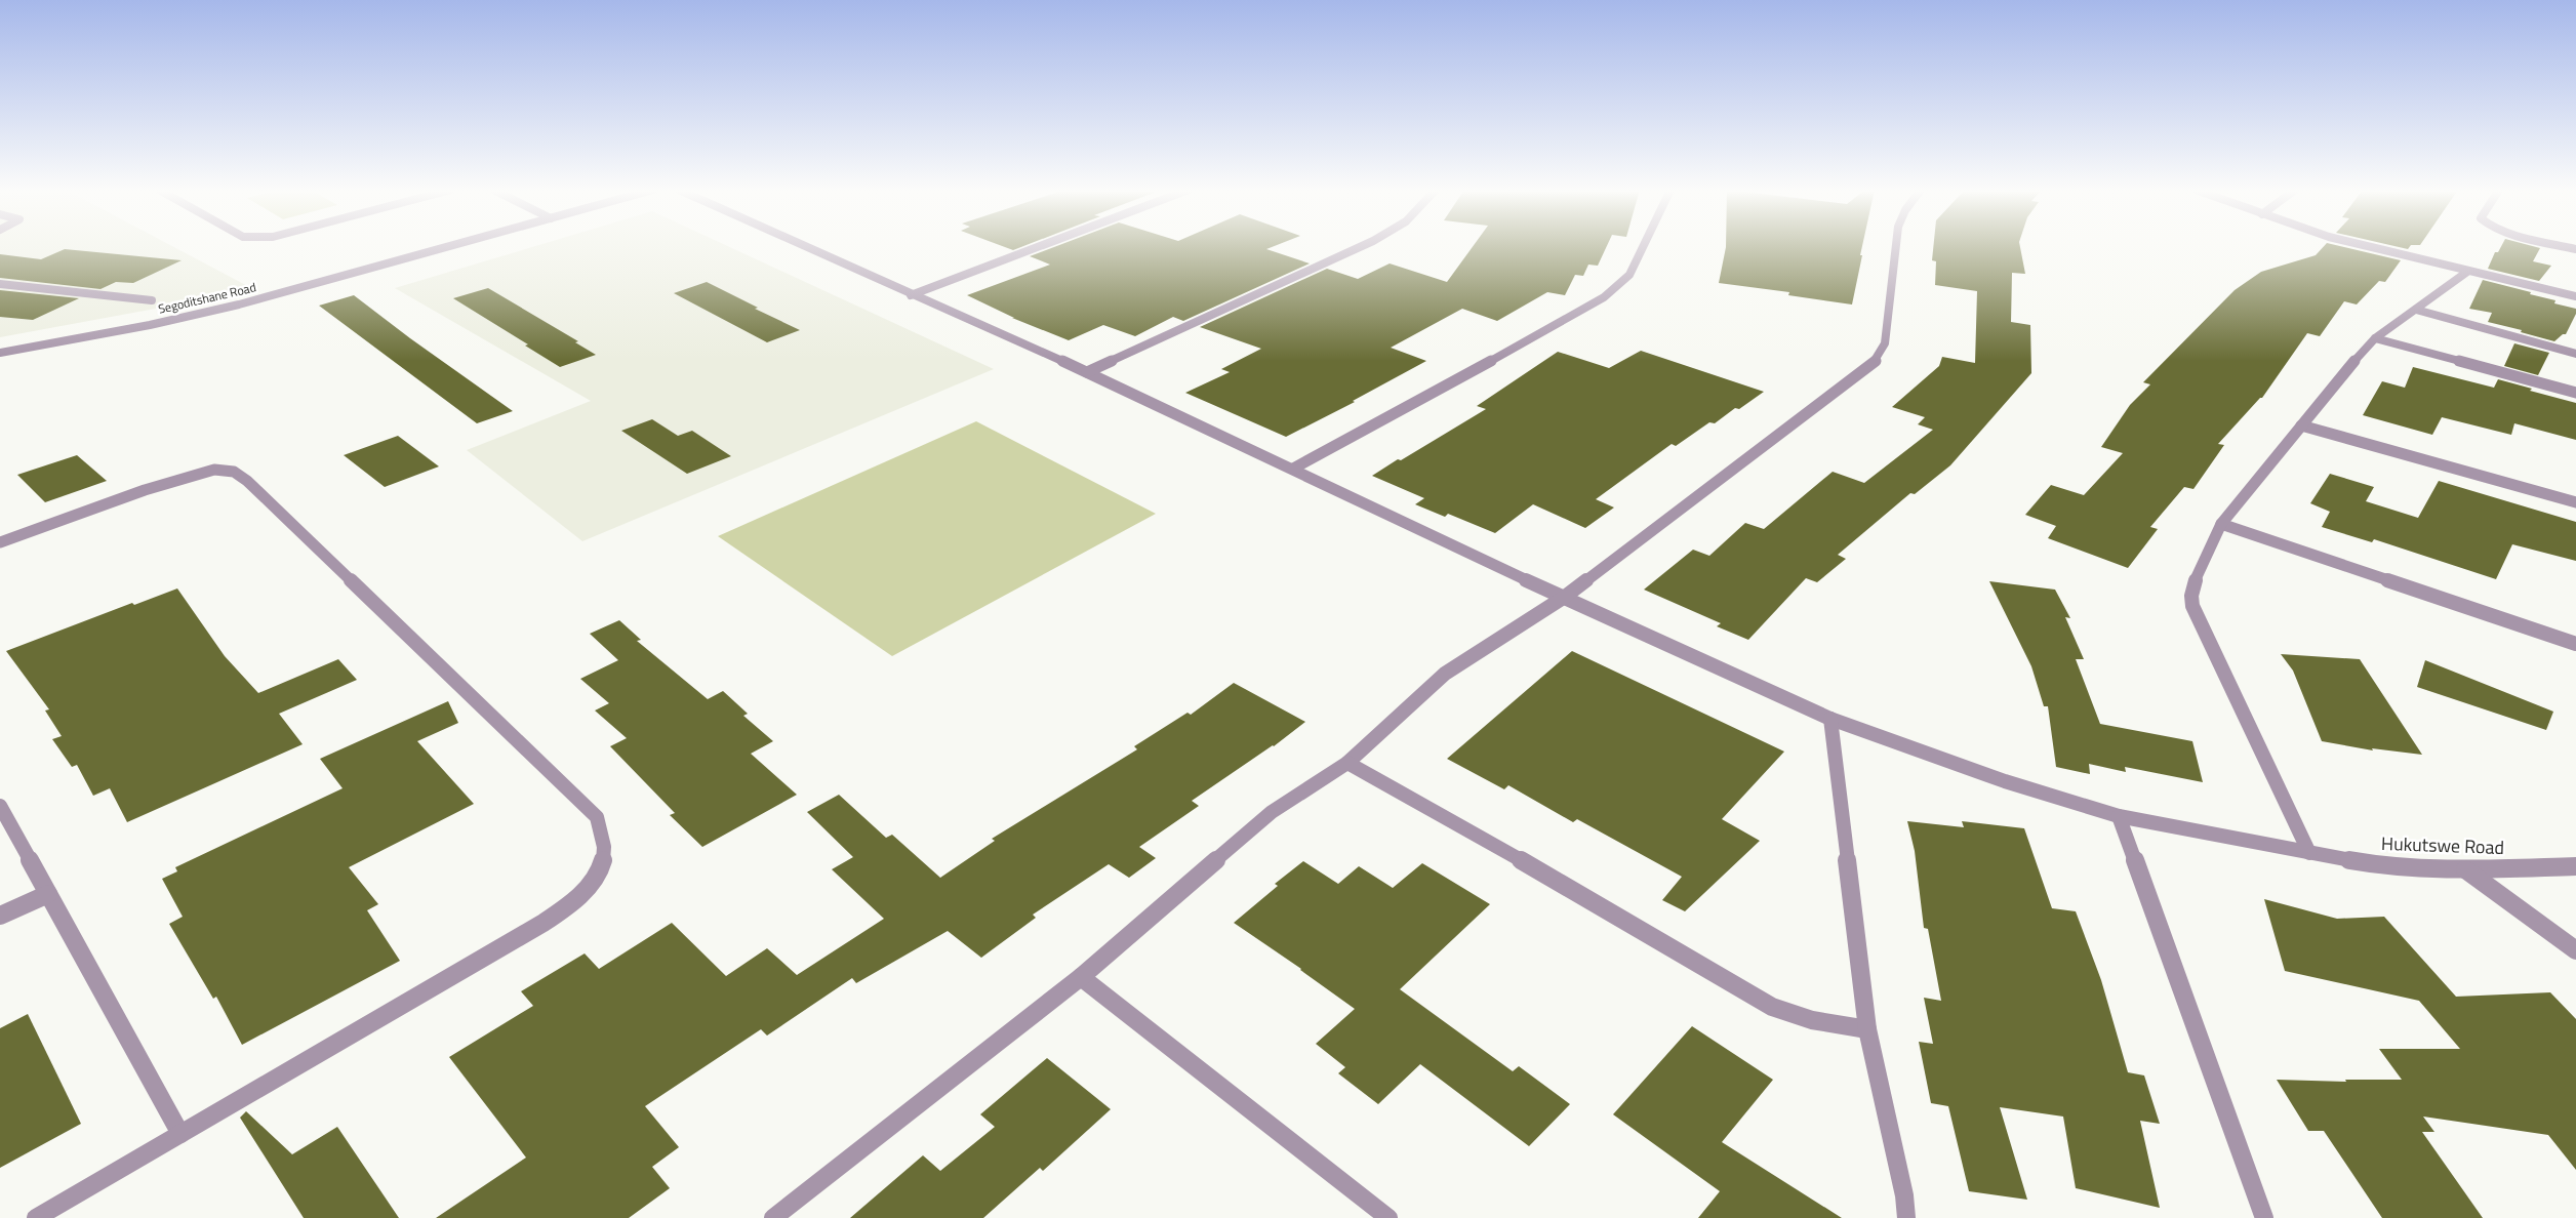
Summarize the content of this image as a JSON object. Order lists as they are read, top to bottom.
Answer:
{
  "streets": {
    "street": ["Segoditshane Road", "Hukutswe Road"]
  }
}
